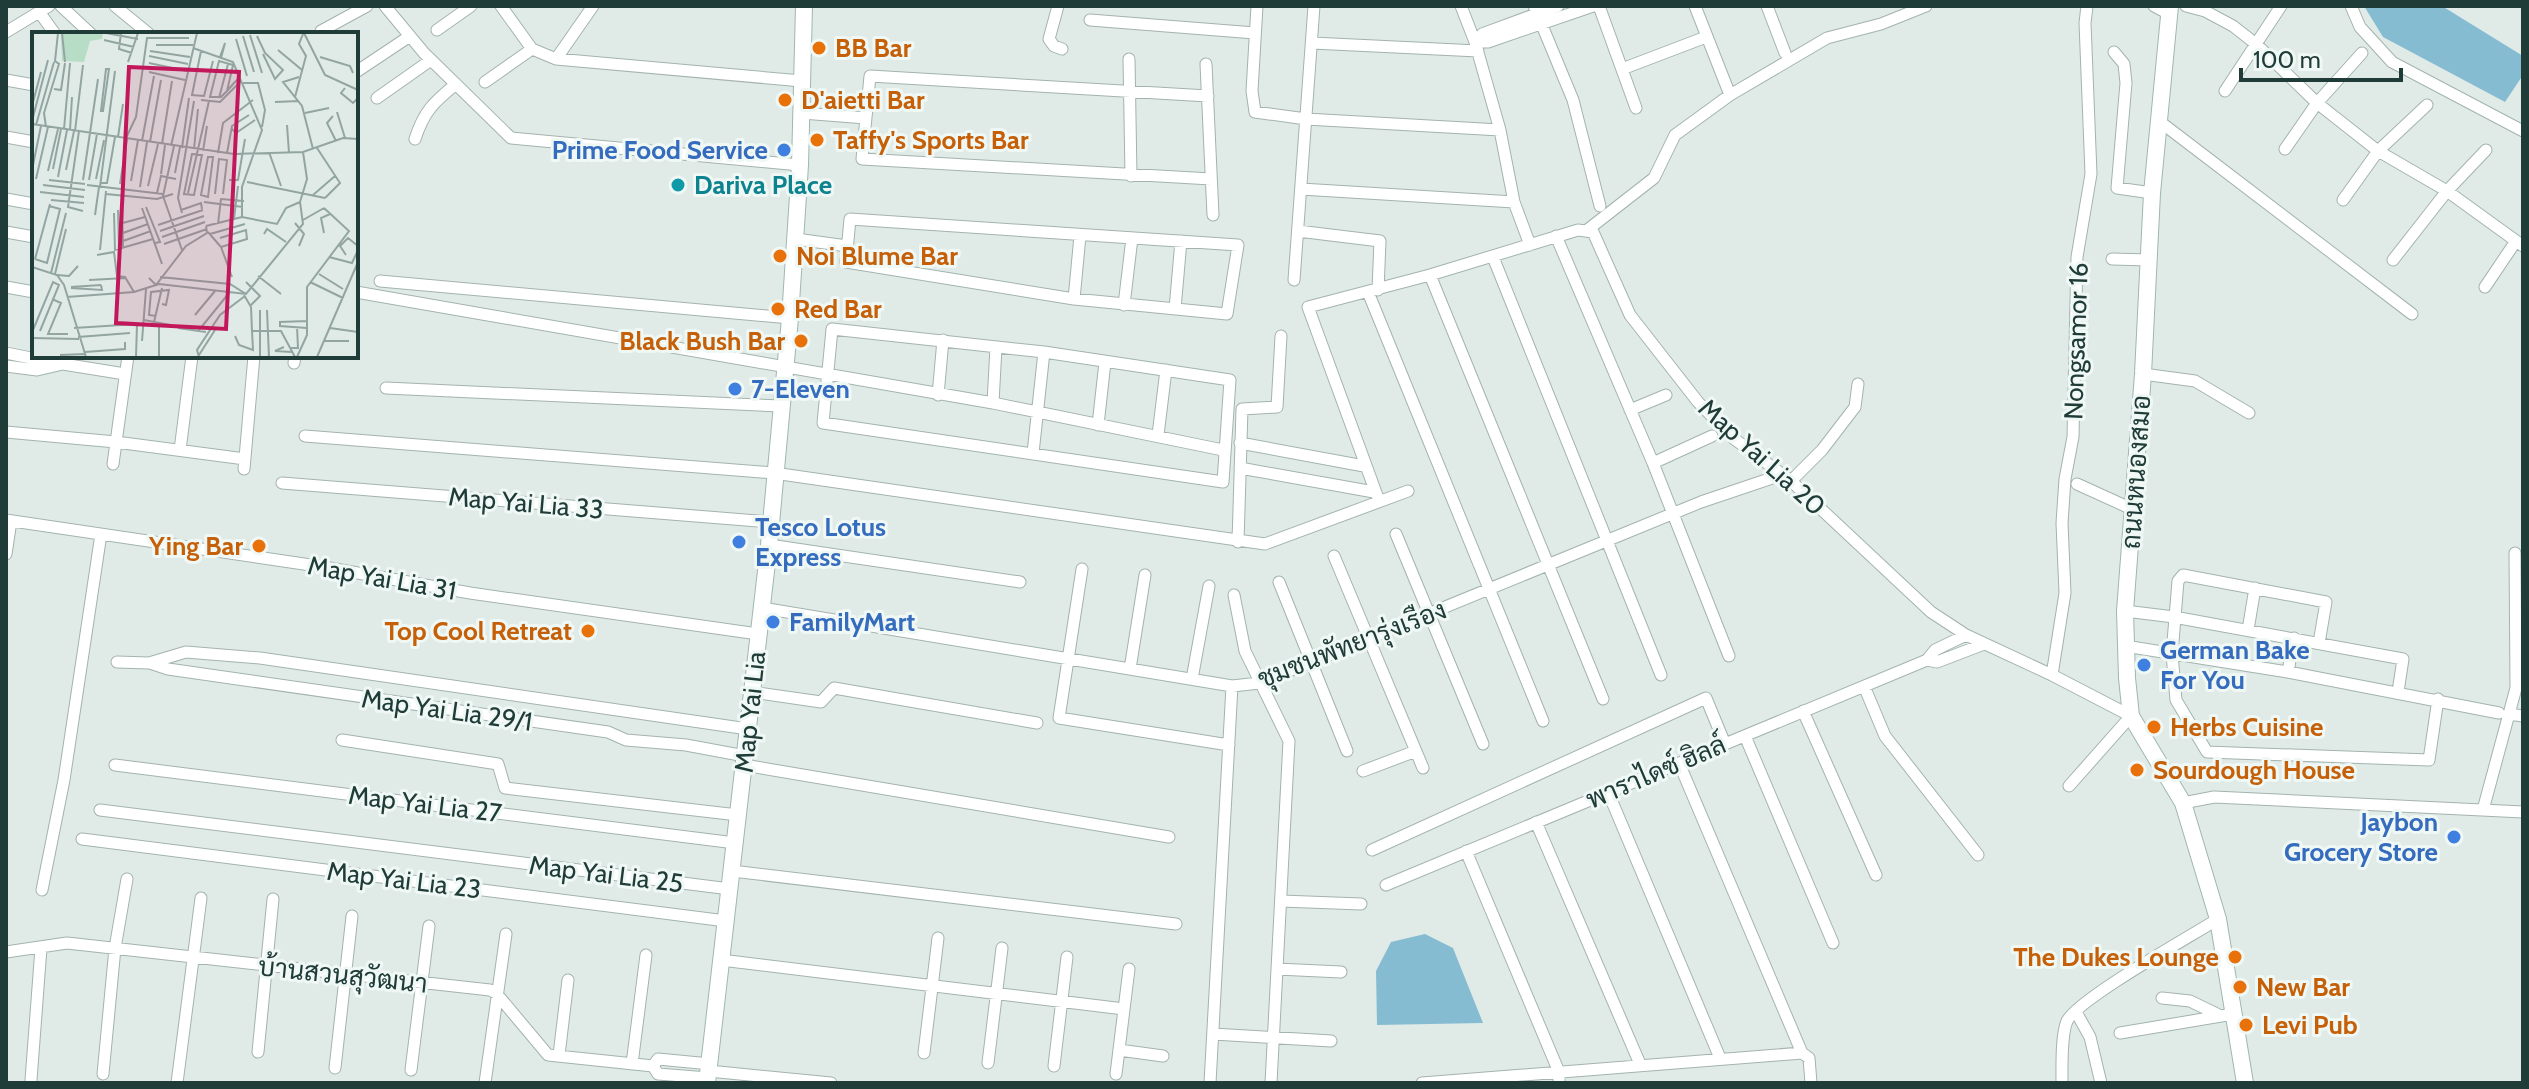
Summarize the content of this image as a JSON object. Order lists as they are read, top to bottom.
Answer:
{
  "streets": {
    "street": [
      "Nongsamor 16",
      "Map Yai Lia 20",
      "ถนนหนองสมอ",
      "Map Yai Lia 33",
      "Map Yai Lia 31",
      "ชุมชนพัทยารุ่งเรือง",
      "Map Yai Lia 29/1",
      "Map Yai Lia",
      "พาราไดซ์ ฮิลล์",
      "Map Yai Lia 27",
      "Map Yai Lia 25",
      "Map Yai Lia 23",
      "บ้านสวนสุวัฒนา"
    ]
  },
  "crossings": [
    ["Nongsamor 16", "Map Yai Lia 20"],
    ["Map Yai Lia 20", "ถนนหนองสมอ"],
    ["Map Yai Lia 20", "ชุมชนพัทยารุ่งเรือง"],
    ["Map Yai Lia 20", "พาราไดซ์ ฮิลล์"],
    ["Map Yai Lia 33", "Map Yai Lia"],
    ["Map Yai Lia 31", "Map Yai Lia"],
    ["ชุมชนพัทยารุ่งเรือง", "Map Yai Lia"],
    ["Map Yai Lia 29/1", "Map Yai Lia"],
    ["Map Yai Lia", "Map Yai Lia 27"],
    ["Map Yai Lia", "Map Yai Lia 25"],
    ["Map Yai Lia", "Map Yai Lia 23"]
  ],
  "places": [
    "BB Bar",
    "D'aietti Bar",
    "Taffy's Sports Bar",
    "Prime Food Service",
    "Dariva Place",
    "Noi Blume Bar",
    "Red Bar",
    "Black Bush Bar",
    "7-Eleven",
    "Tesco Lotus Express",
    "Ying Bar",
    "FamilyMart",
    "Top Cool Retreat",
    "German Bake For You",
    "Herbs Cuisine",
    "Sourdough House",
    "Jaybon Grocery Store",
    "The Dukes Lounge",
    "New Bar",
    "Levi Pub"
  ],
  "scale_bar": "100 m"
}
